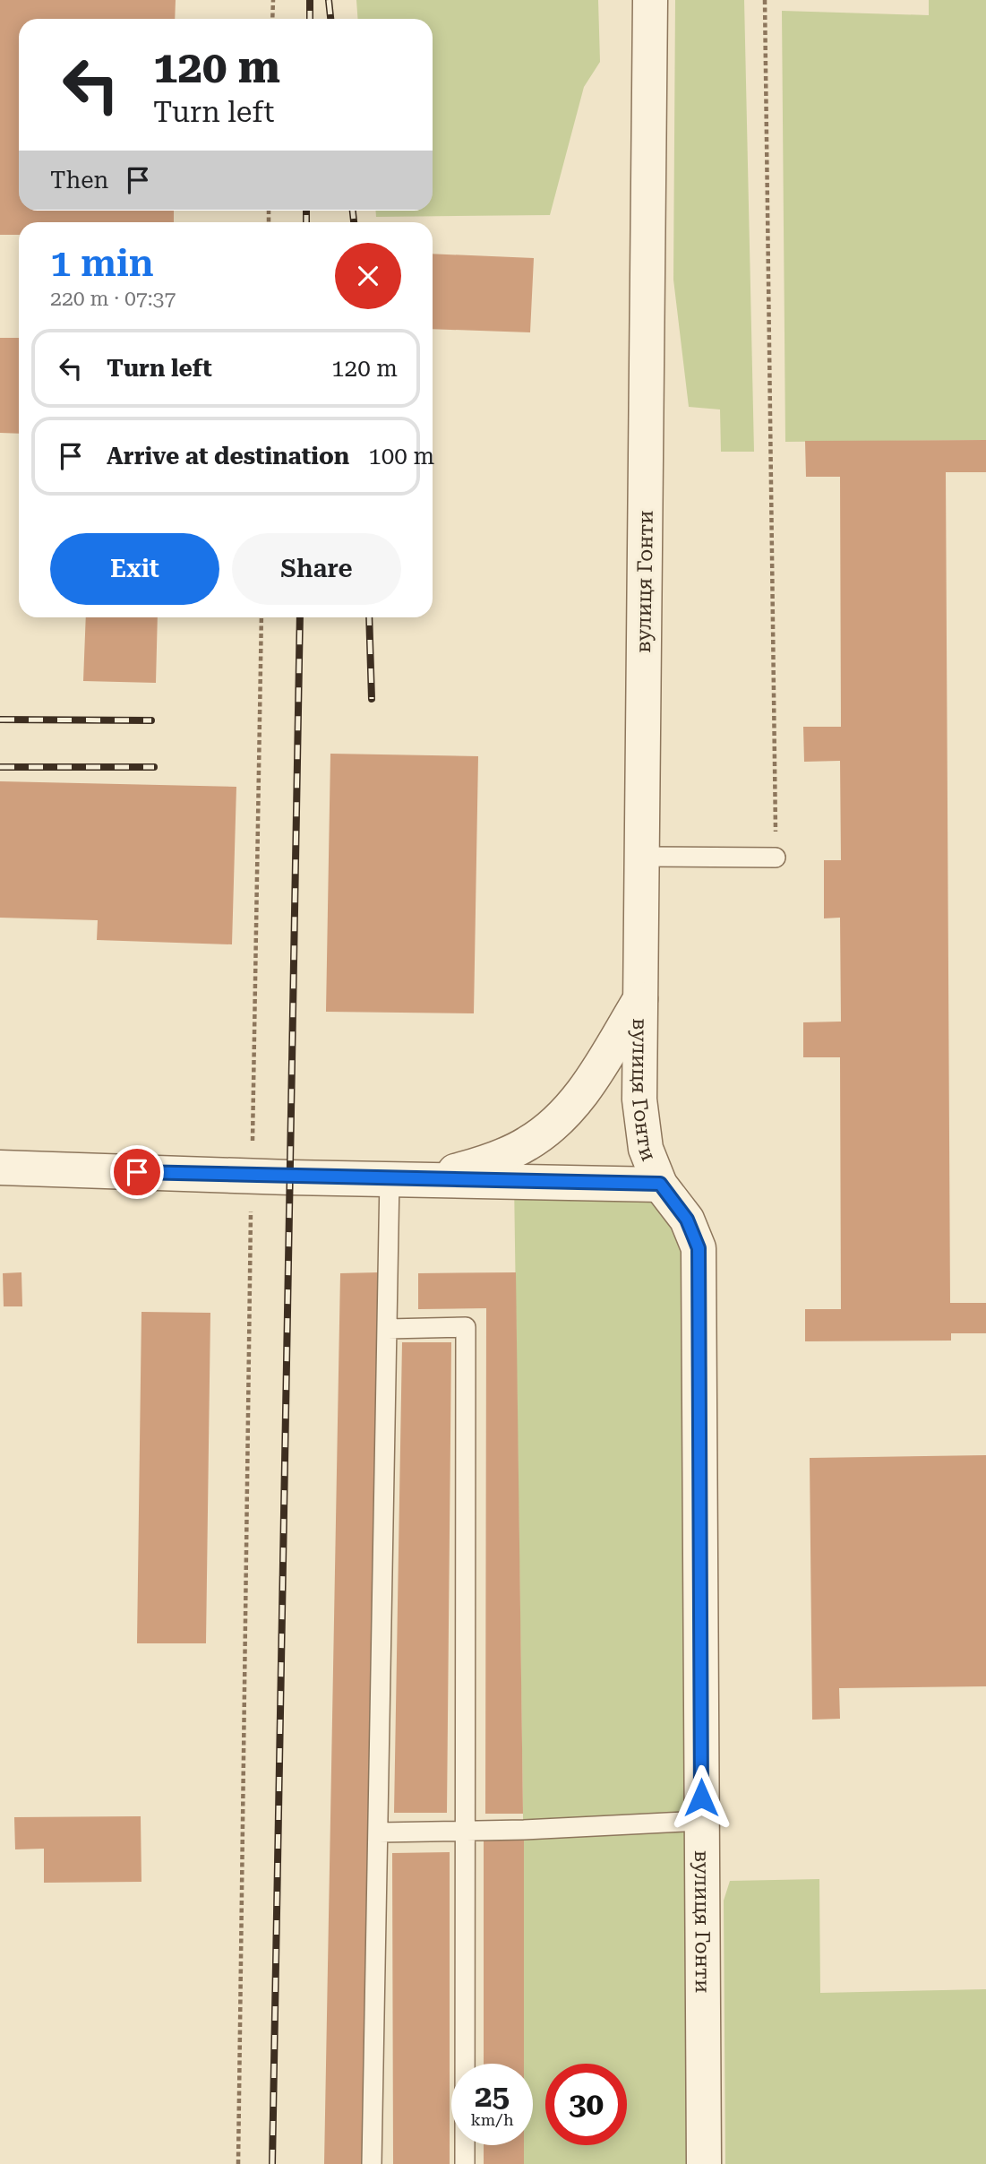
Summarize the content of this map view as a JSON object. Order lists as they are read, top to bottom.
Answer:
{
  "streets": {
    "street": ["вулиця Гонти"]
  },
  "page": {
    "turn": ["120 m", "Turn left"],
    "then": "Then",
    "heading": ["1 min", "220 m · 07:37"],
    "list": [
      {
        "name": "Turn left",
        "value": "120 m"
      },
      {
        "name": "Arrive at destination",
        "value": "100 m"
      }
    ],
    "buttons": ["Exit", "Share"],
    "speed": "25 km/h",
    "limit": "30"
  }
}
